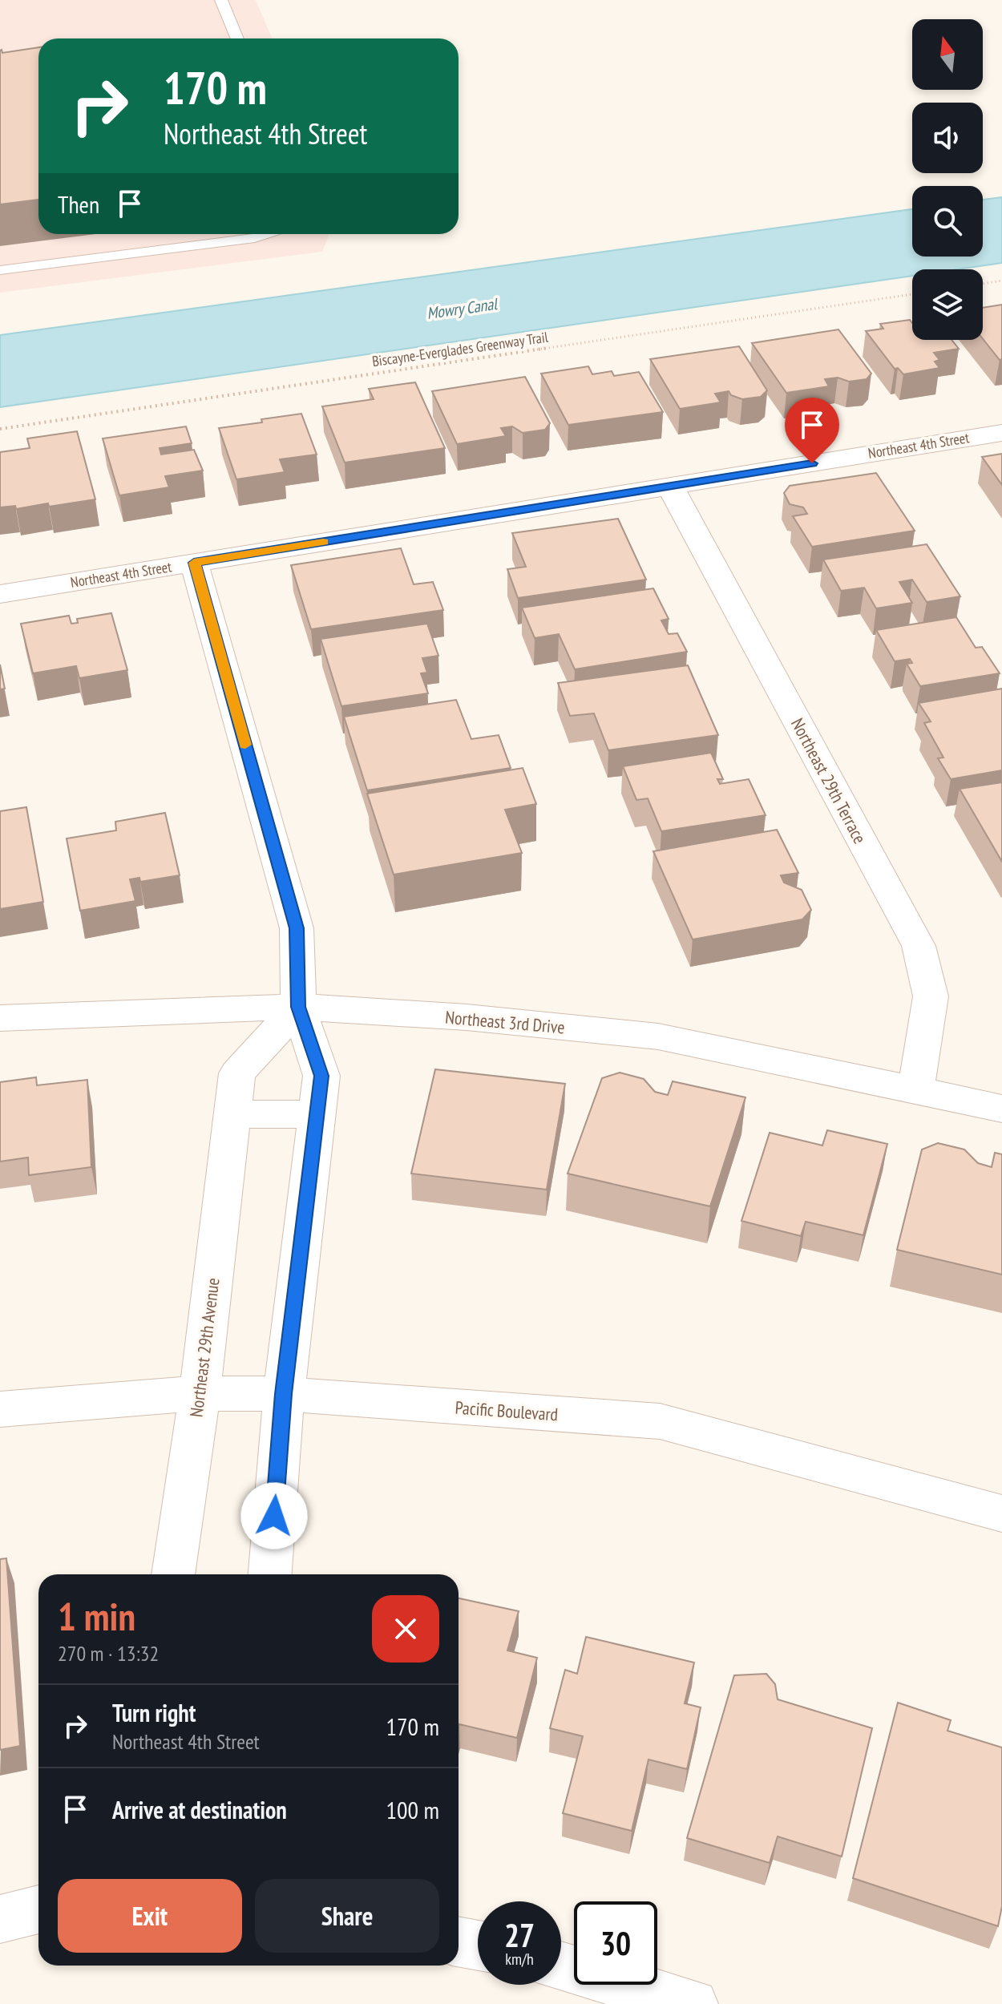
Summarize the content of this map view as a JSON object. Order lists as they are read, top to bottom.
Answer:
{
  "streets": {
    "street": [
      "Northeast 4th Street",
      "Northeast 29th Terrace",
      "Northeast 3rd Drive",
      "Northeast 29th Avenue",
      "Pacific Boulevard"
    ],
    "path": ["Biscayne-Everglades Greenway Trail"]
  },
  "crossings": [
    ["Northeast 4th Street", "Northeast 29th Terrace"],
    ["Northeast 29th Terrace", "Northeast 3rd Drive"],
    ["Northeast 3rd Drive", "Northeast 29th Avenue"],
    ["Northeast 29th Avenue", "Pacific Boulevard"]
  ],
  "water": ["Mowry Canal"],
  "north": "top",
  "page": {
    "turn": ["170 m", "Northeast 4th Street"],
    "then": "Then",
    "heading": ["1 min", "270 m · 13:32"],
    "list": [
      {
        "name": "Turn right",
        "note": "Northeast 4th Street",
        "value": "170 m"
      },
      {
        "name": "Arrive at destination",
        "value": "100 m"
      }
    ],
    "buttons": ["Exit", "Share"],
    "speed": "27 km/h",
    "limit": "30"
  }
}
